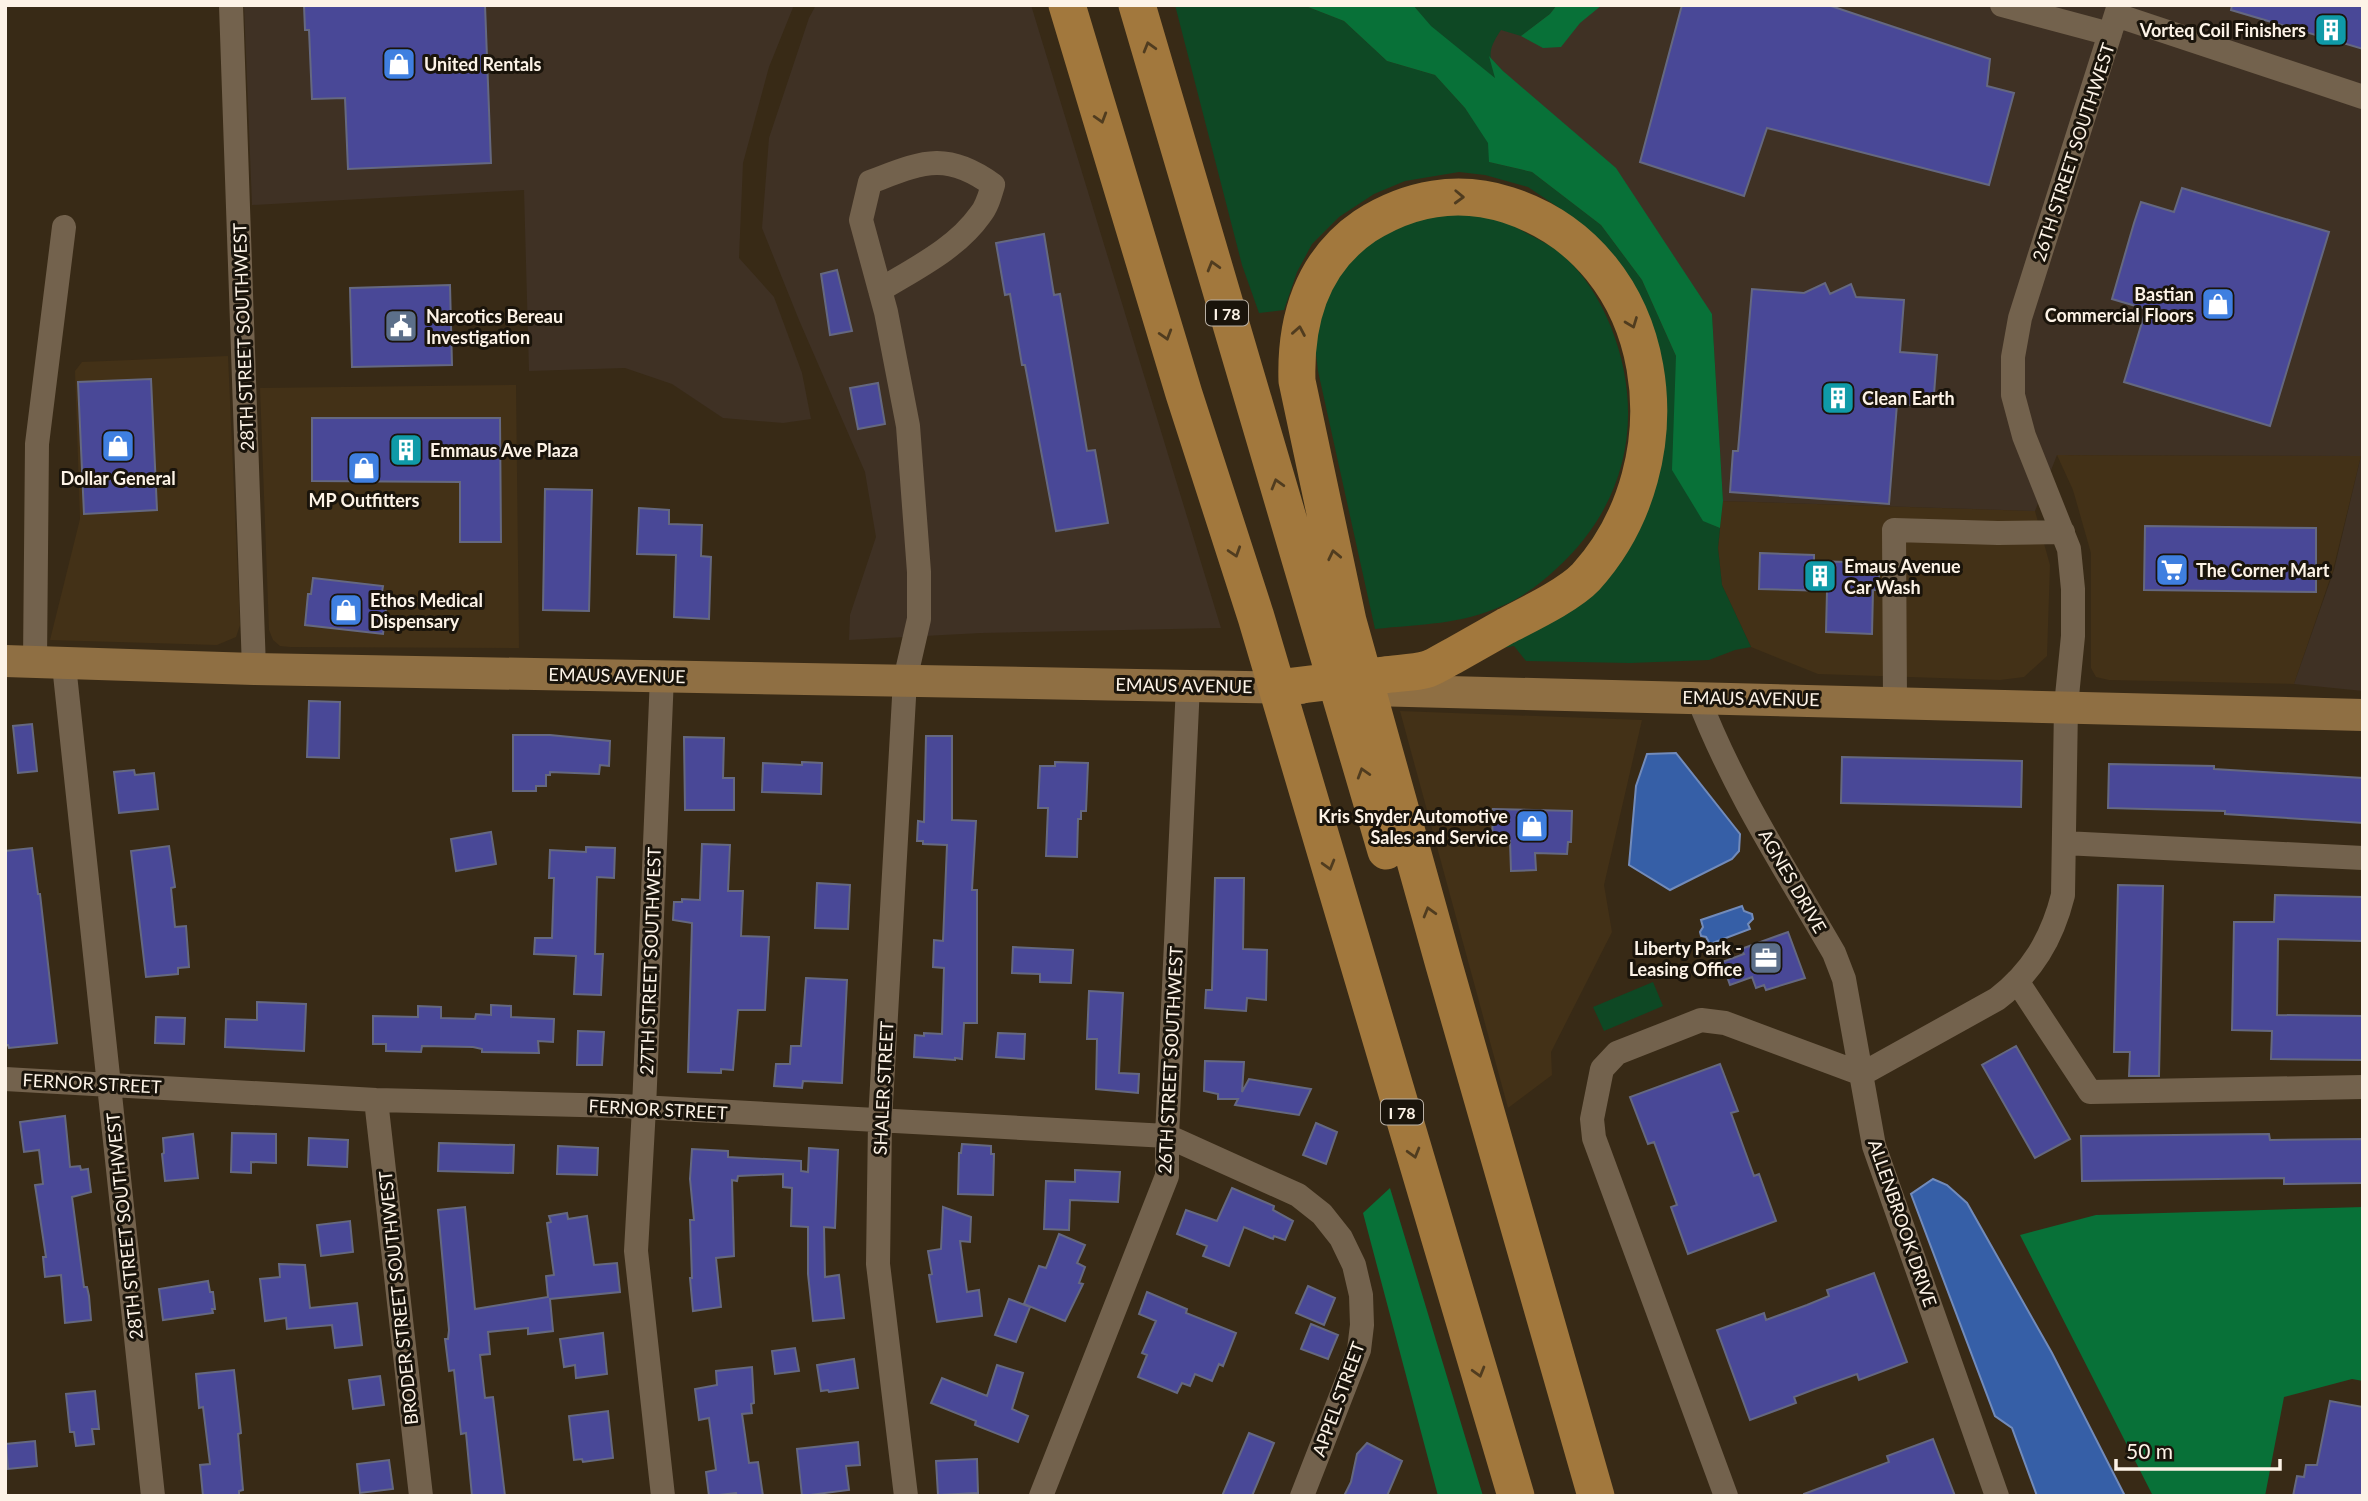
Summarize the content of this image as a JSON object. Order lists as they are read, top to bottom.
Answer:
{
  "streets": {
    "highway": ["I 78"],
    "main road": ["EMAUS AVENUE"],
    "street": [
      "26TH STREET SOUTHWEST",
      "28TH STREET SOUTHWEST",
      "AGNES DRIVE",
      "27TH STREET SOUTHWEST",
      "FERNOR STREET",
      "SHALER STREET",
      "ALLENBROOK DRIVE",
      "BRODER STREET SOUTHWEST",
      "APPEL STREET"
    ]
  },
  "crossings": [
    ["26TH STREET SOUTHWEST", "EMAUS AVENUE"],
    ["26TH STREET SOUTHWEST", "FERNOR STREET"],
    ["28TH STREET SOUTHWEST", "EMAUS AVENUE"],
    ["28TH STREET SOUTHWEST", "FERNOR STREET"],
    ["EMAUS AVENUE", "AGNES DRIVE"],
    ["EMAUS AVENUE", "27TH STREET SOUTHWEST"],
    ["EMAUS AVENUE", "SHALER STREET"],
    ["AGNES DRIVE", "ALLENBROOK DRIVE"],
    ["27TH STREET SOUTHWEST", "FERNOR STREET"],
    ["FERNOR STREET", "SHALER STREET"],
    ["FERNOR STREET", "BRODER STREET SOUTHWEST"],
    ["FERNOR STREET", "APPEL STREET"]
  ],
  "places": {
    "building": [
      "Vorteq Coil Finishers",
      "Clean Earth",
      "Emmaus Ave Plaza",
      "Emaus Avenue Car Wash"
    ],
    "shop": [
      "United Rentals",
      "Bastian Commercial Floors",
      "Dollar General",
      "MP Outfitters",
      "Ethos Medical Dispensary",
      "Kris Snyder Automotive Sales and Service"
    ],
    "public building": ["Narcotics Bereau Investigation"],
    "supermarket": ["The Corner Mart"],
    "office": ["Liberty Park - Leasing Office"]
  },
  "scale_bar": "50 m"
}
